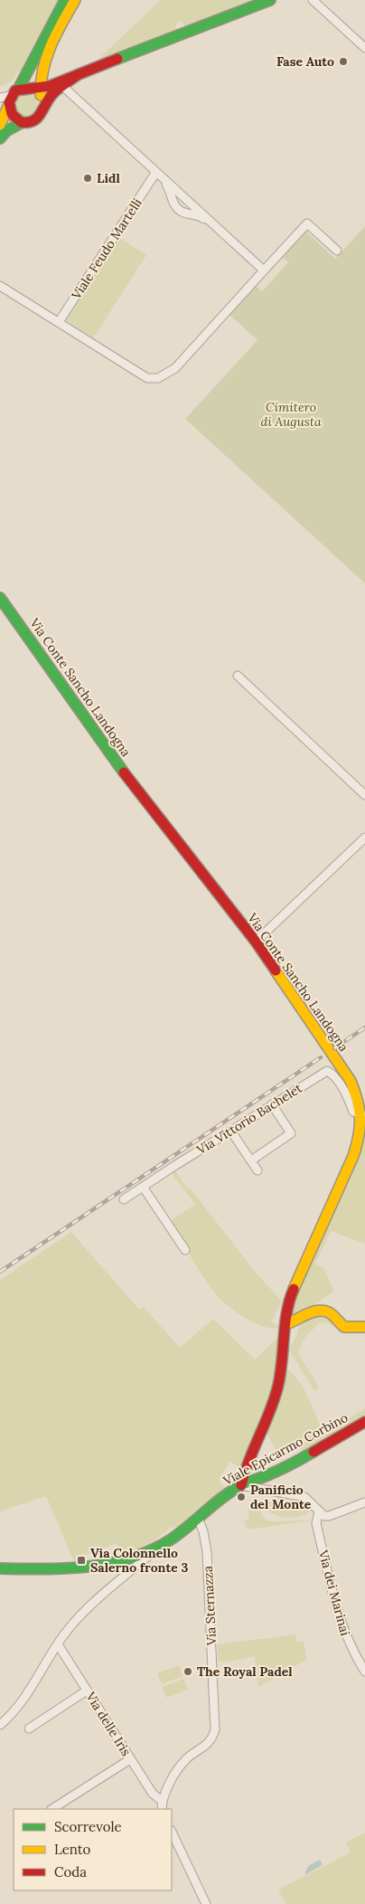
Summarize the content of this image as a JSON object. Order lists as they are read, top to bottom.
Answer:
{
  "streets": {
    "main road": ["Via Conte Sancho Landogna", "Viale Epicarmo Corbino"],
    "street": [
      "Viale Feudo Martelli",
      "Via Vittorio Bachelet",
      "Via dei Marinai",
      "Via Sternazza",
      "Via delle Iris"
    ]
  },
  "crossings": [
    ["Via Conte Sancho Landogna", "Via Vittorio Bachelet"],
    ["Via Conte Sancho Landogna", "Viale Epicarmo Corbino"],
    ["Viale Epicarmo Corbino", "Via Sternazza"],
    ["Via Sternazza", "Via delle Iris"]
  ],
  "parks": ["Cimitero di Augusta"],
  "places": {
    "other": [
      "Fase Auto",
      "Lidl",
      "Panificio del Monte",
      "The Royal Padel"
    ],
    "transit": ["Via Colonnello Salerno fronte 3"]
  },
  "legend": ["Scorrevole", "Lento", "Coda"]
}
